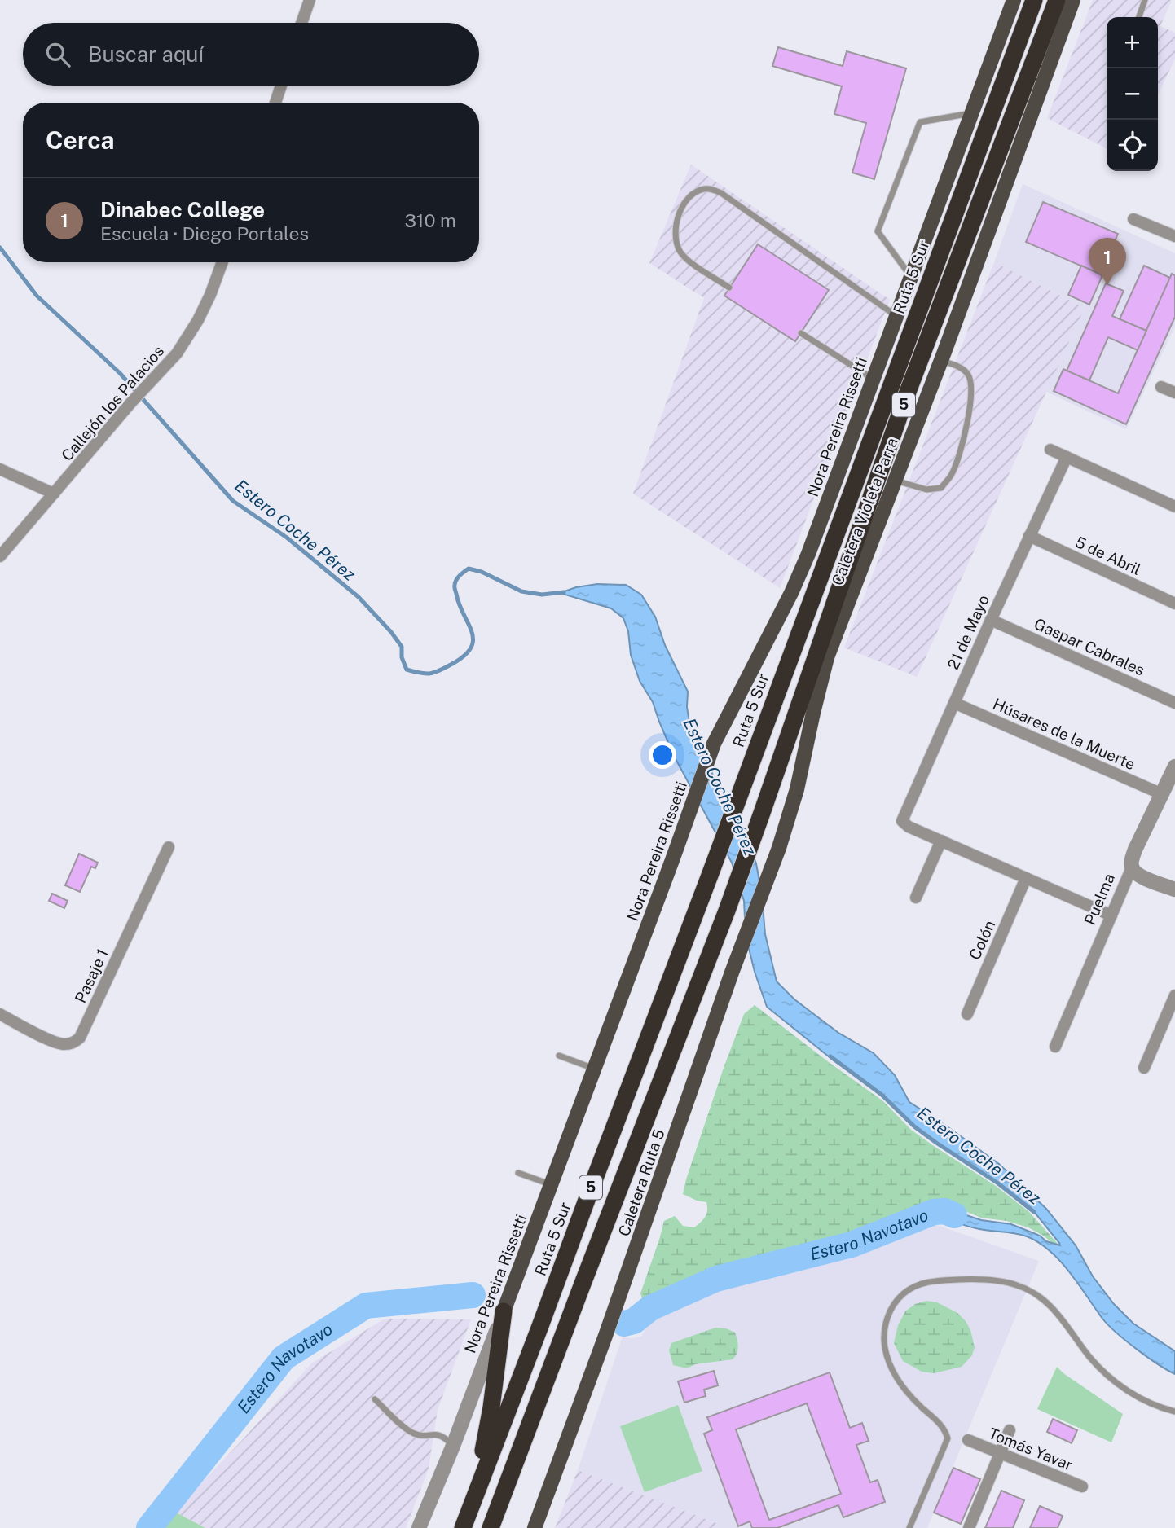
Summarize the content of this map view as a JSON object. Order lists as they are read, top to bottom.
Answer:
{
  "streets": {
    "highway": ["Ruta 5 Sur", "5"],
    "main road": ["Nora Pereira Rissetti", "Caletera Violeta Parra", "Caletera Ruta 5"],
    "street": [
      "Callejón los Palacios",
      "5 de Abril",
      "21 de Mayo",
      "Gaspar Cabrales",
      "Húsares de la Muerte",
      "Puelma",
      "Colón",
      "Pasaje 1",
      "Tomás Yavar"
    ]
  },
  "crossings": [
    ["Caletera Violeta Parra", "Caletera Ruta 5"],
    ["5 de Abril", "21 de Mayo"],
    ["21 de Mayo", "Gaspar Cabrales"],
    ["21 de Mayo", "Húsares de la Muerte"],
    ["Húsares de la Muerte", "Puelma"]
  ],
  "water": ["Estero Coche Pérez", "Estero Navotavo"],
  "page": {
    "map_buttons": ["+", "−"],
    "search": "Buscar aquí",
    "heading": "Cerca",
    "list": [
      {
        "mark": "1",
        "name": "Dinabec College",
        "note": "Escuela · Diego Portales",
        "value": "310 m"
      }
    ],
    "pins": "1"
  }
}
